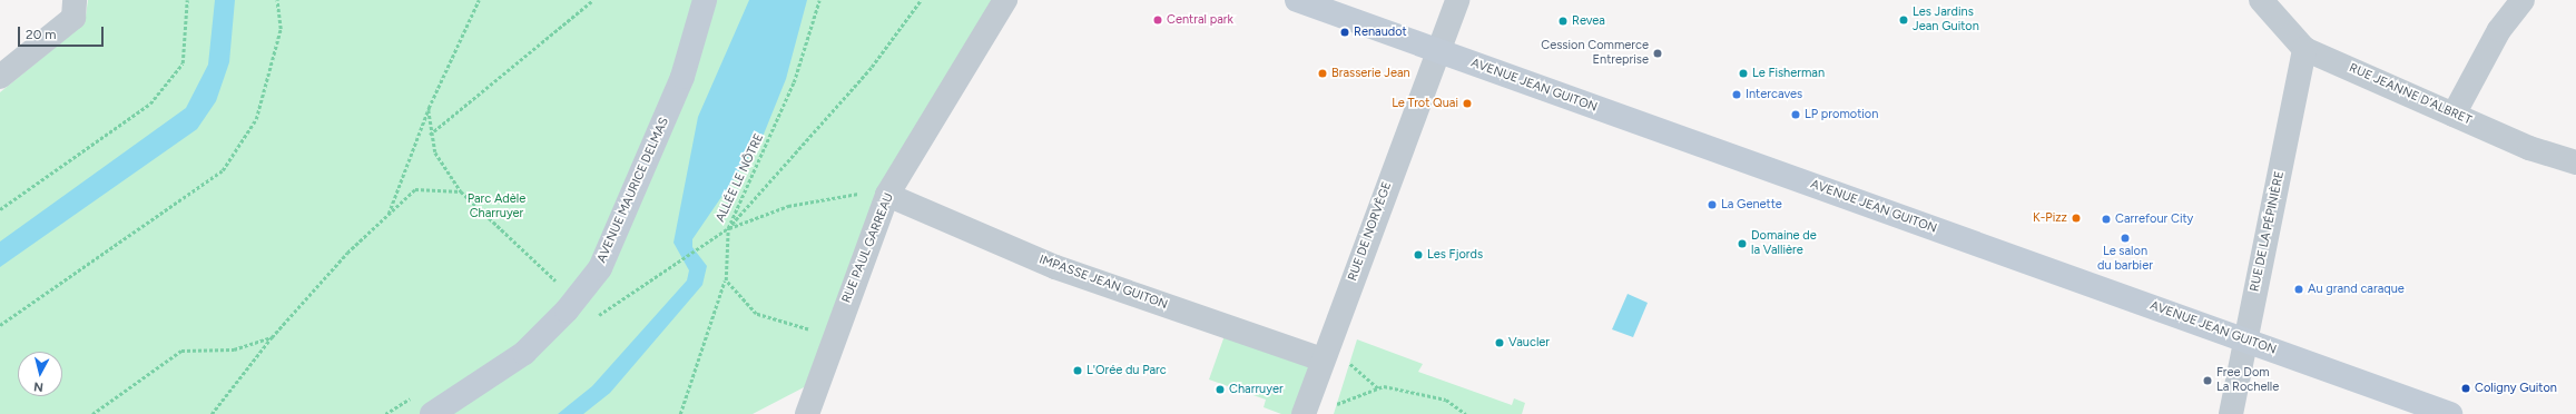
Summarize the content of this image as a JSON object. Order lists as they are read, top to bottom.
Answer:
{
  "streets": {
    "main road": ["AVENUE JEAN GUITON", "AVENUE MAURICE DELMAS"],
    "street": [
      "RUE JEANNE D'ALBRET",
      "RUE DE NORVÈGE",
      "RUE DE LA PÉPINIÈRE",
      "RUE PAUL GARREAU",
      "IMPASSE JEAN GUITON"
    ],
    "path": ["ALLÉE LE NÔTRE"]
  },
  "crossings": [
    ["AVENUE JEAN GUITON", "RUE DE NORVÈGE"],
    ["AVENUE JEAN GUITON", "RUE DE LA PÉPINIÈRE"],
    ["RUE JEANNE D'ALBRET", "RUE DE LA PÉPINIÈRE"],
    ["ALLÉE LE NÔTRE", "AVENUE MAURICE DELMAS"],
    ["RUE DE NORVÈGE", "IMPASSE JEAN GUITON"],
    ["RUE PAUL GARREAU", "IMPASSE JEAN GUITON"]
  ],
  "parks": ["Parc Adèle Charruyer"],
  "places": [
    "Central park",
    "Les Jardins Jean Guiton",
    "Revea",
    "Renaudot",
    "Cession Commerce Entreprise",
    "Brasserie Jean",
    "Le Fisherman",
    "Intercaves",
    "Le Trot Quai",
    "LP promotion",
    "La Genette",
    "K-Pizz",
    "Carrefour City",
    "Le salon du barbier",
    "Domaine de la Vallière",
    "Les Fjords",
    "Au grand caraque",
    "Vaucler",
    "L'Orée du Parc",
    "Free Dom La Rochelle",
    "Coligny Guiton",
    "Charruyer"
  ],
  "scale_bar": "20 m",
  "north": "bottom"
}
